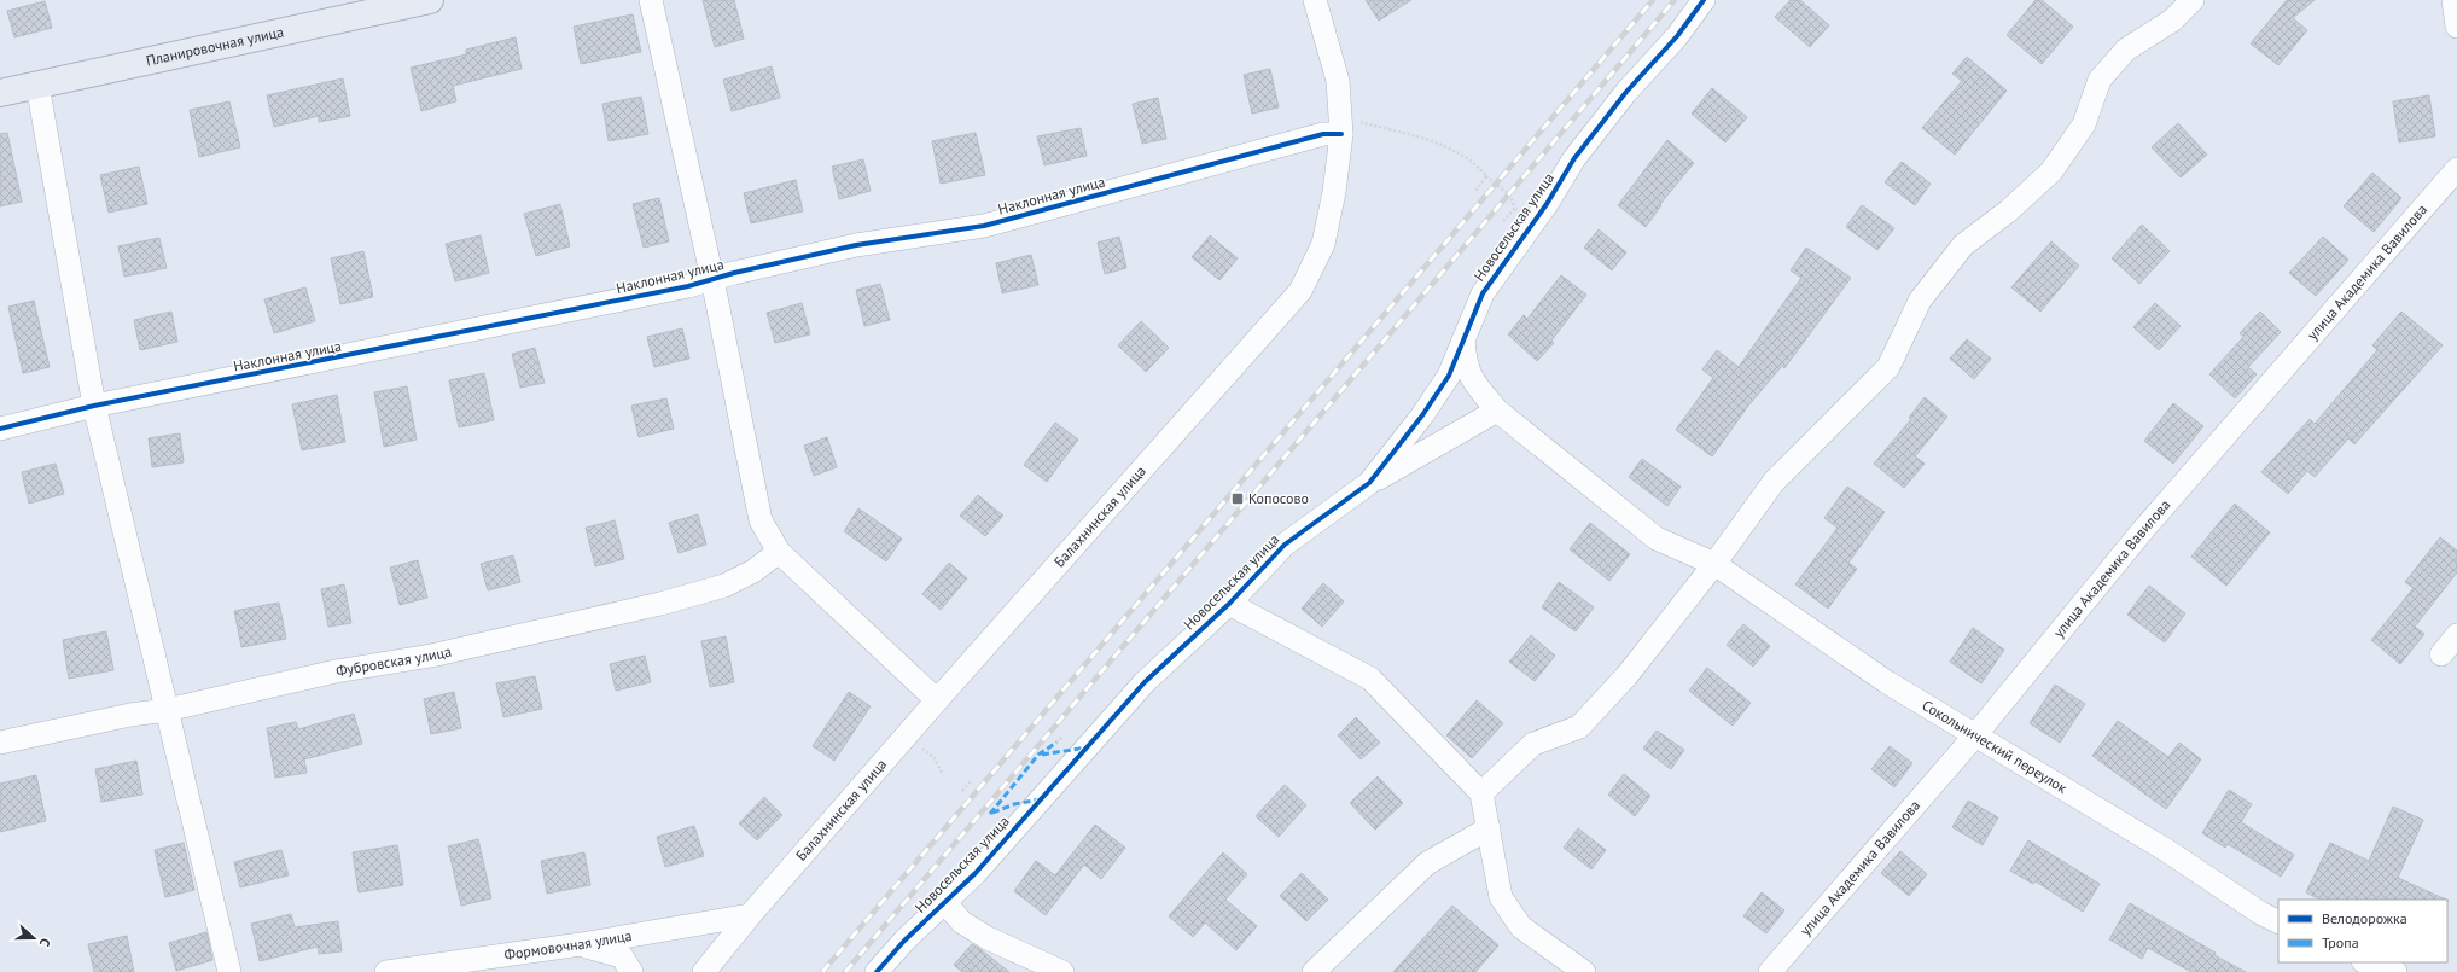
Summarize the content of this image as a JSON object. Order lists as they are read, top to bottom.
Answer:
{
  "streets": {
    "main road": ["Планировочная улица"],
    "street": [
      "Наклонная улица",
      "Новосельская улица",
      "улица Академика Вавилова",
      "Балахнинская улица",
      "Фубровская улица",
      "Сокольнический переулок",
      "Формовочная улица"
    ]
  },
  "crossings": [
    ["Наклонная улица", "Балахнинская улица"],
    ["Новосельская улица", "Сокольнический переулок"],
    ["улица Академика Вавилова", "Сокольнический переулок"],
    ["Балахнинская улица", "Формовочная улица"]
  ],
  "places": {
    "transit": ["Копосово"]
  },
  "legend": ["Велодорожка", "Тропа"],
  "north": "right"
}
